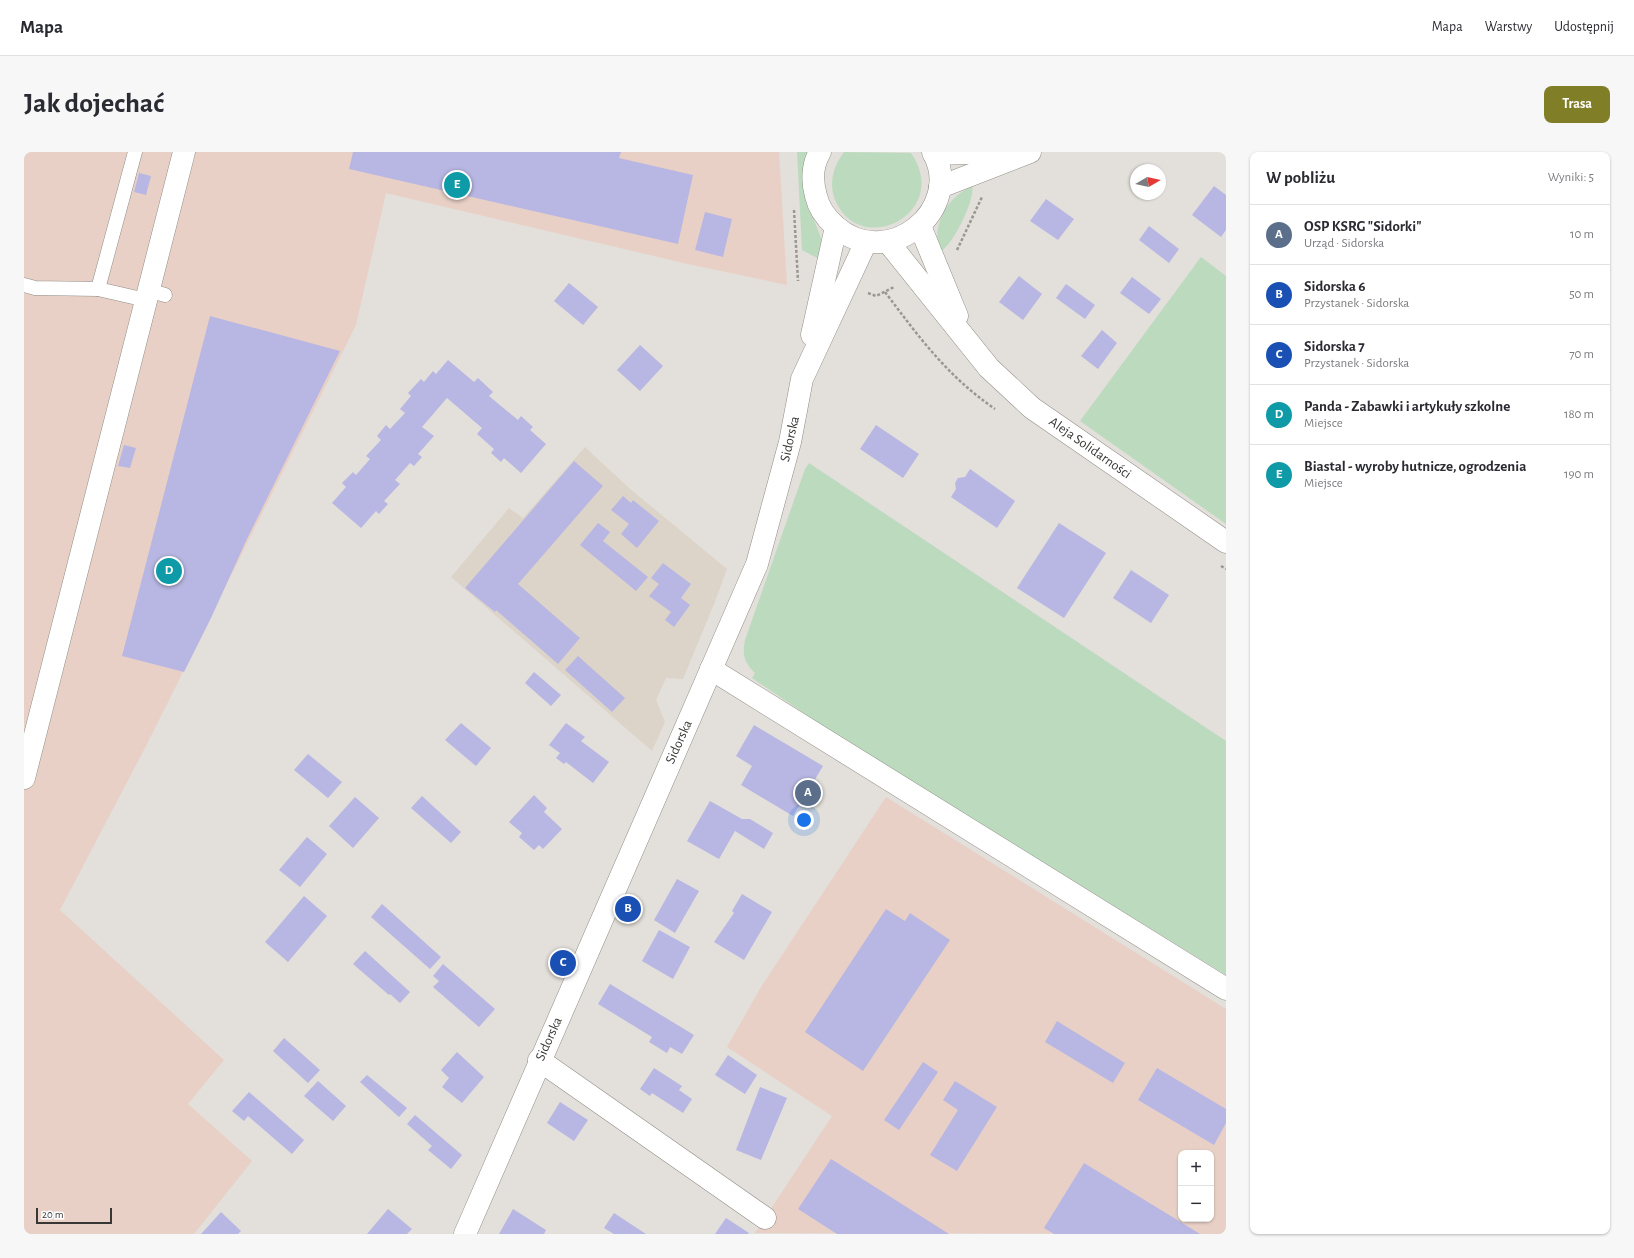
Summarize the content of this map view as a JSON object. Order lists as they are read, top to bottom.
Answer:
{
  "streets": {
    "street": ["Sidorska", "Aleja Solidarności"]
  },
  "scale_bar": "20 m",
  "north": "right",
  "page": {
    "header": "Mapa",
    "nav": ["Mapa", "Warstwy", "Udostępnij"],
    "buttons": "Trasa",
    "title": "Jak dojechać",
    "heading": ["W pobliżu", "Wyniki: 5"],
    "pins": [
      "E",
      "D",
      "A",
      "B",
      "C"
    ],
    "list": [
      {
        "mark": "A",
        "name": "OSP KSRG \"Sidorki\"",
        "note": "Urząd · Sidorska",
        "value": "10 m"
      },
      {
        "mark": "B",
        "name": "Sidorska 6",
        "note": "Przystanek · Sidorska",
        "value": "50 m"
      },
      {
        "mark": "C",
        "name": "Sidorska 7",
        "note": "Przystanek · Sidorska",
        "value": "70 m"
      },
      {
        "mark": "D",
        "name": "Panda - Zabawki i artykuły szkolne",
        "note": "Miejsce",
        "value": "180 m"
      },
      {
        "mark": "E",
        "name": "Biastal - wyroby hutnicze, ogrodzenia",
        "note": "Miejsce",
        "value": "190 m"
      }
    ],
    "map_buttons": ["+", "−"],
    "scale": "20 m"
  }
}
